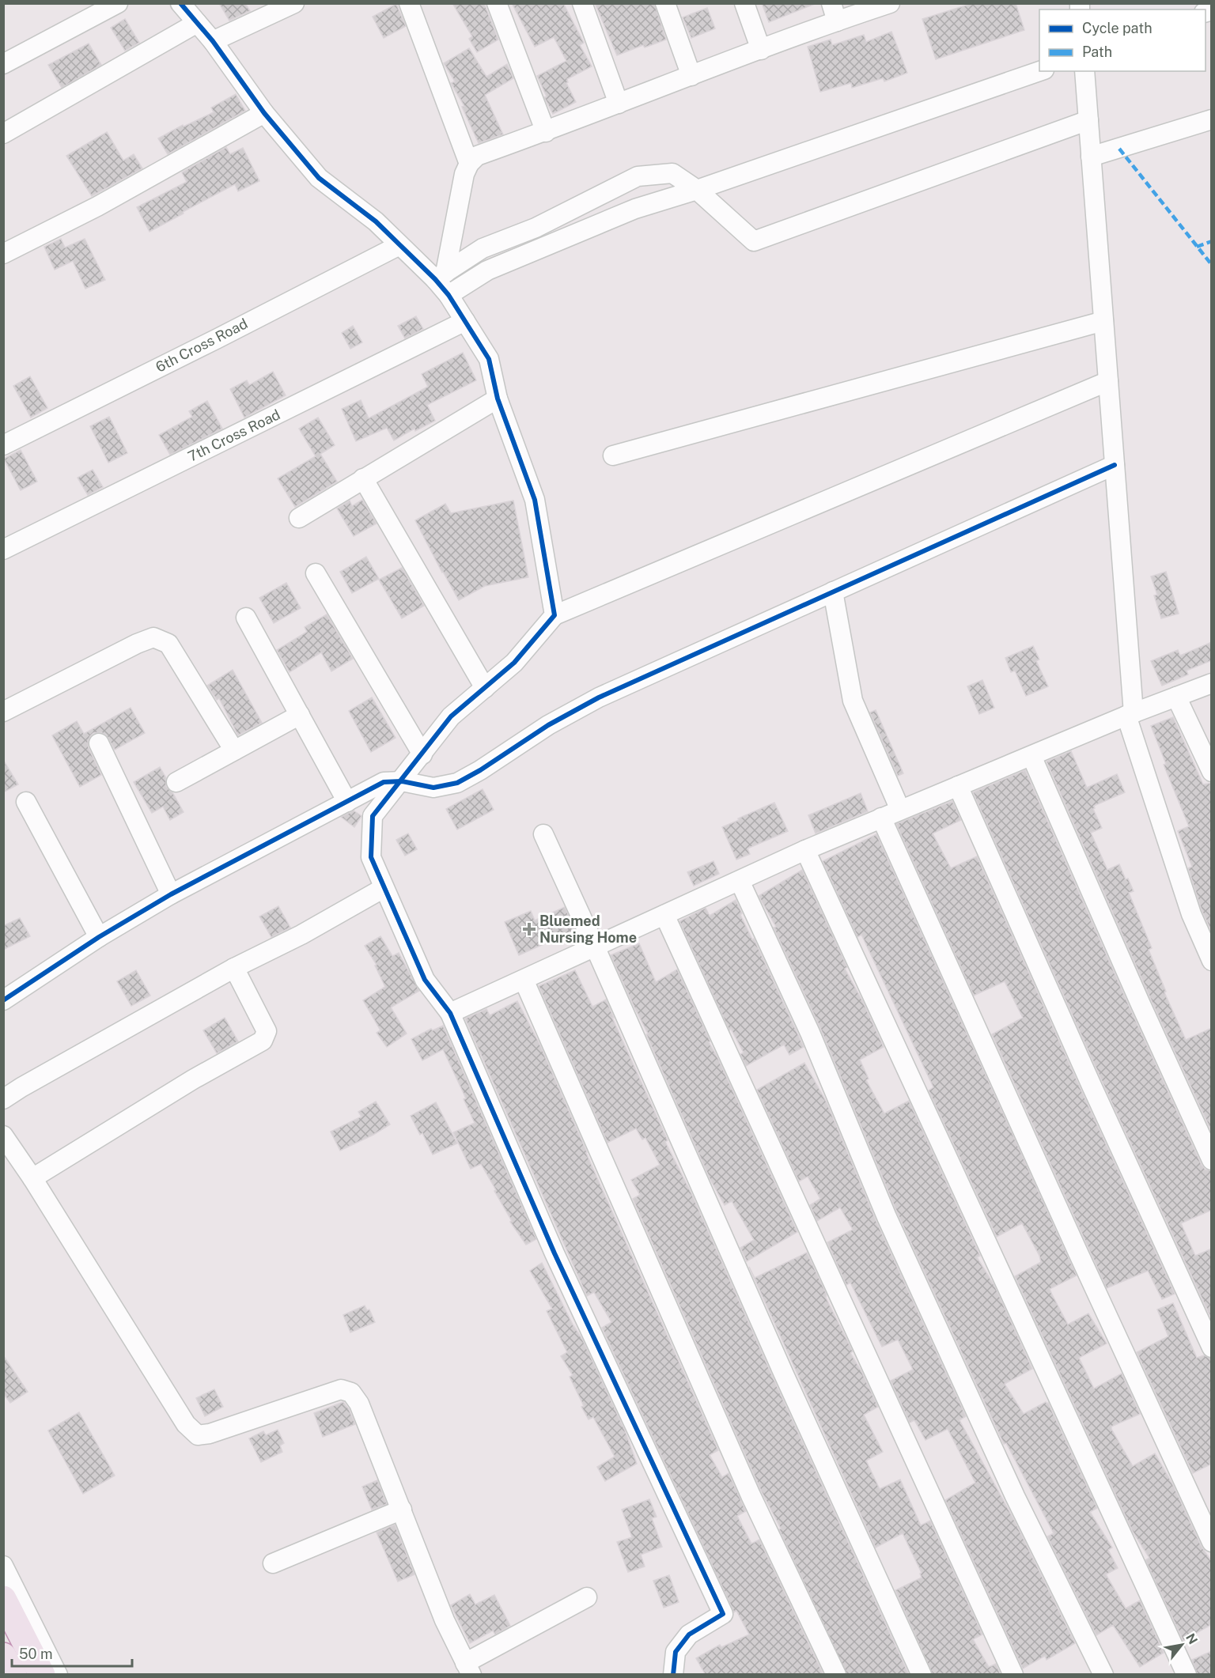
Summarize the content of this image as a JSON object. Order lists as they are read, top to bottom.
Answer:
{
  "streets": {
    "street": ["6th Cross Road", "7th Cross Road"]
  },
  "places": {
    "health": ["Bluemed Nursing Home"]
  },
  "legend": ["Cycle path", "Path"],
  "scale_bar": "50 m",
  "north": "top right"
}
